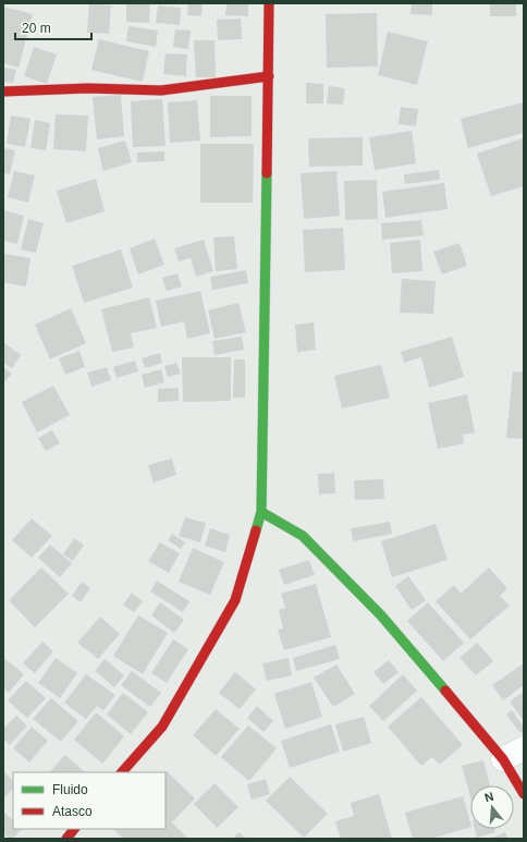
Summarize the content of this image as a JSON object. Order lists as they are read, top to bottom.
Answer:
{
  "legend": ["Fluido", "Atasco"],
  "scale_bar": "20 m",
  "north": "top"
}
